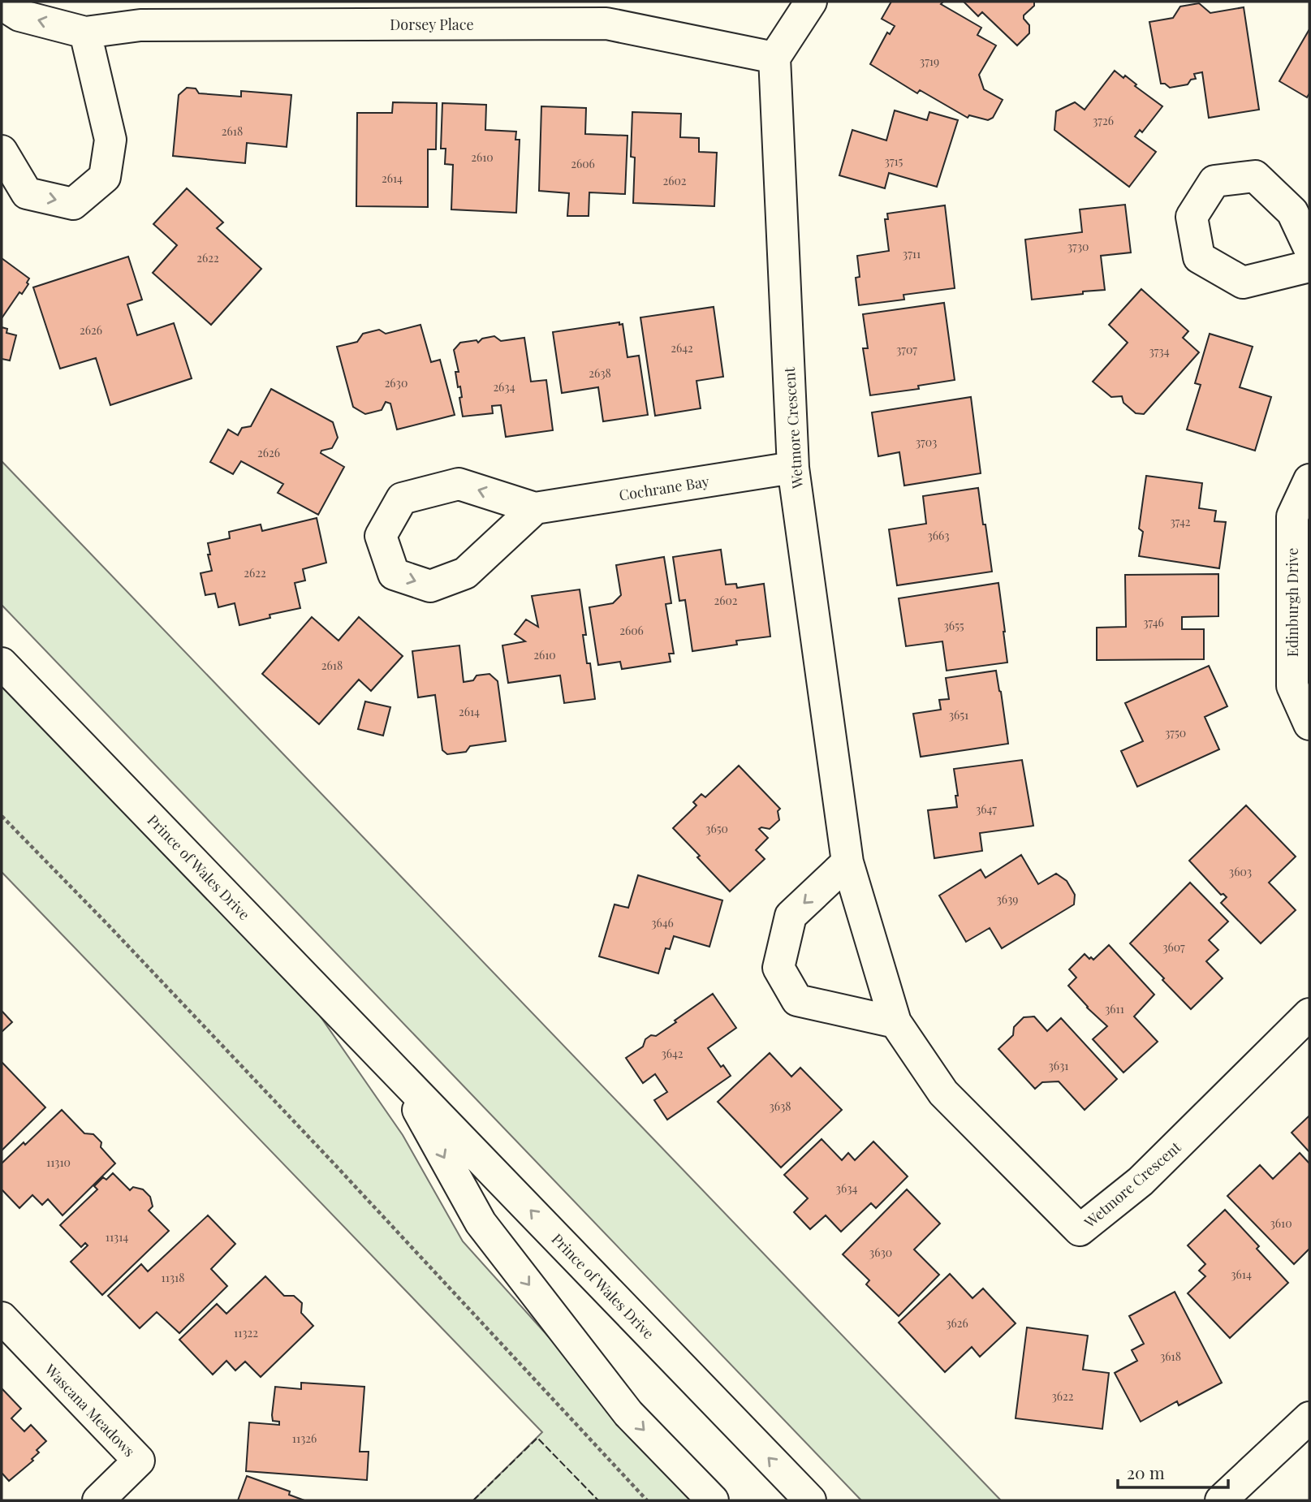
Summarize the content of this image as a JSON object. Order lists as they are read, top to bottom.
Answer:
{
  "streets": {
    "street": [
      "Dorsey Place",
      "Wetmore Crescent",
      "Cochrane Bay",
      "Edinburgh Drive",
      "Prince of Wales Drive",
      "Wascana Meadows"
    ]
  },
  "crossings": [
    ["Dorsey Place", "Wetmore Crescent"],
    ["Wetmore Crescent", "Cochrane Bay"]
  ],
  "house_numbers": [
    "3719",
    "3726",
    "2618",
    "2610",
    "3715",
    "2606",
    "2614",
    "2602",
    "3730",
    "3711",
    "2622",
    "2626",
    "2642",
    "3707",
    "3734",
    "2638",
    "2630",
    "2634",
    "3703",
    "2626",
    "3742",
    "3663",
    "2622",
    "2602",
    "3746",
    "3655",
    "2606",
    "2610",
    "2618",
    "2614",
    "3651",
    "3750",
    "3647",
    "3650",
    "3603",
    "3639",
    "3646",
    "3607",
    "3611",
    "3642",
    "3631",
    "3638",
    "11310",
    "3634",
    "3610",
    "11314",
    "3630",
    "3614",
    "11318",
    "3626",
    "11322",
    "3618",
    "3622",
    "11326"
  ],
  "scale_bar": "20 m"
}
